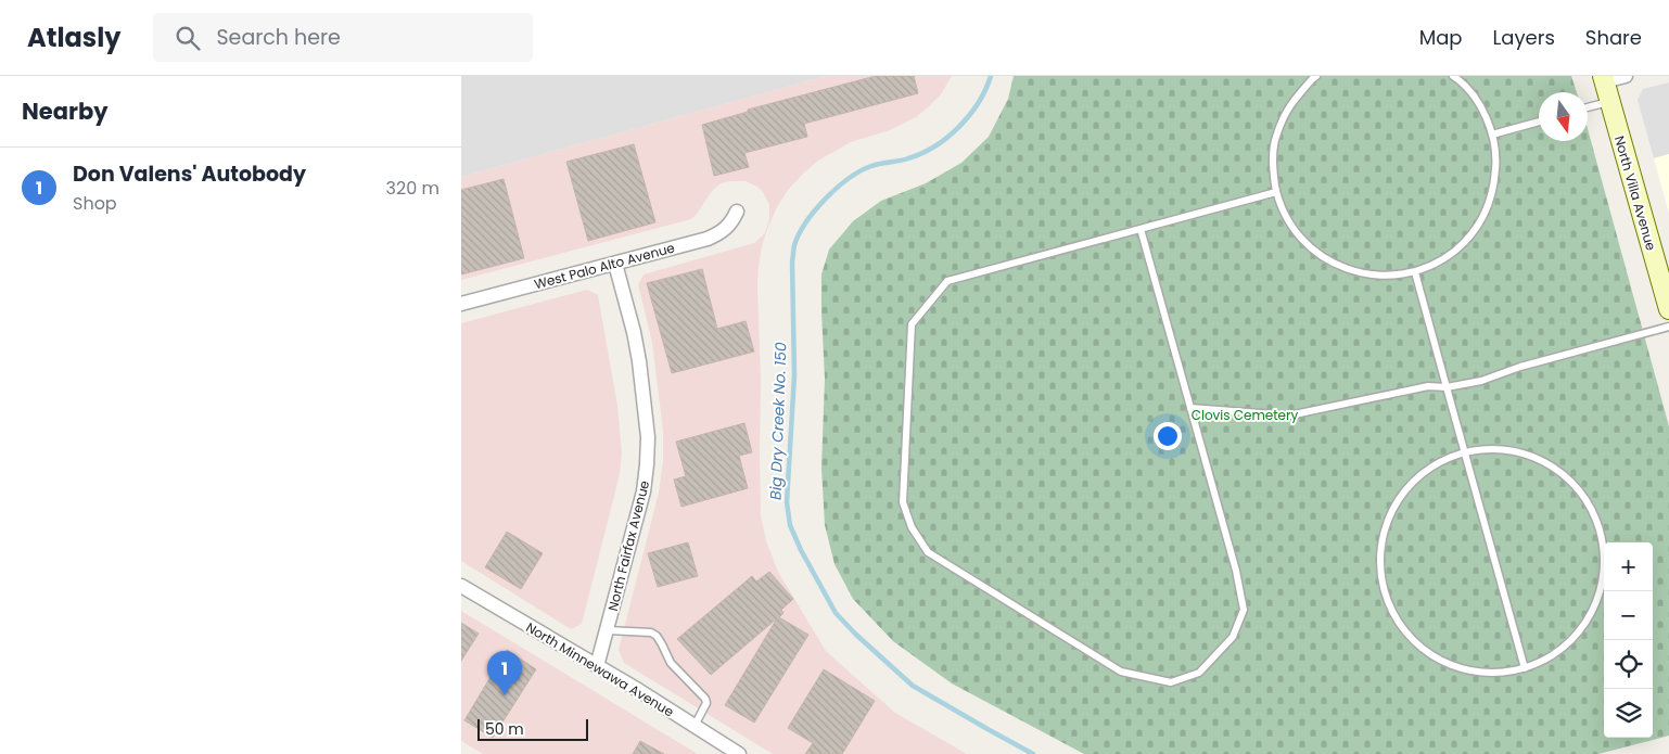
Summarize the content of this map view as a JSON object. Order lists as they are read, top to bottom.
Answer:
{
  "streets": {
    "main road": ["North Villa Avenue"],
    "street": ["West Palo Alto Avenue", "North Fairfax Avenue", "North Minnewawa Avenue"]
  },
  "crossings": [
    ["West Palo Alto Avenue", "North Fairfax Avenue"],
    ["North Fairfax Avenue", "North Minnewawa Avenue"]
  ],
  "water": ["Big Dry Creek No. 150"],
  "parks": ["Clovis Cemetery"],
  "scale_bar": "50 m",
  "north": "bottom",
  "page": {
    "header": "Atlasly",
    "search": "Search here",
    "nav": ["Map", "Layers", "Share"],
    "heading": "Nearby",
    "list": [
      {
        "mark": "1",
        "name": "Don Valens' Autobody",
        "note": "Shop",
        "value": "320 m"
      }
    ],
    "map_buttons": ["+", "−"],
    "pins": "1",
    "scale": "50 m"
  }
}
